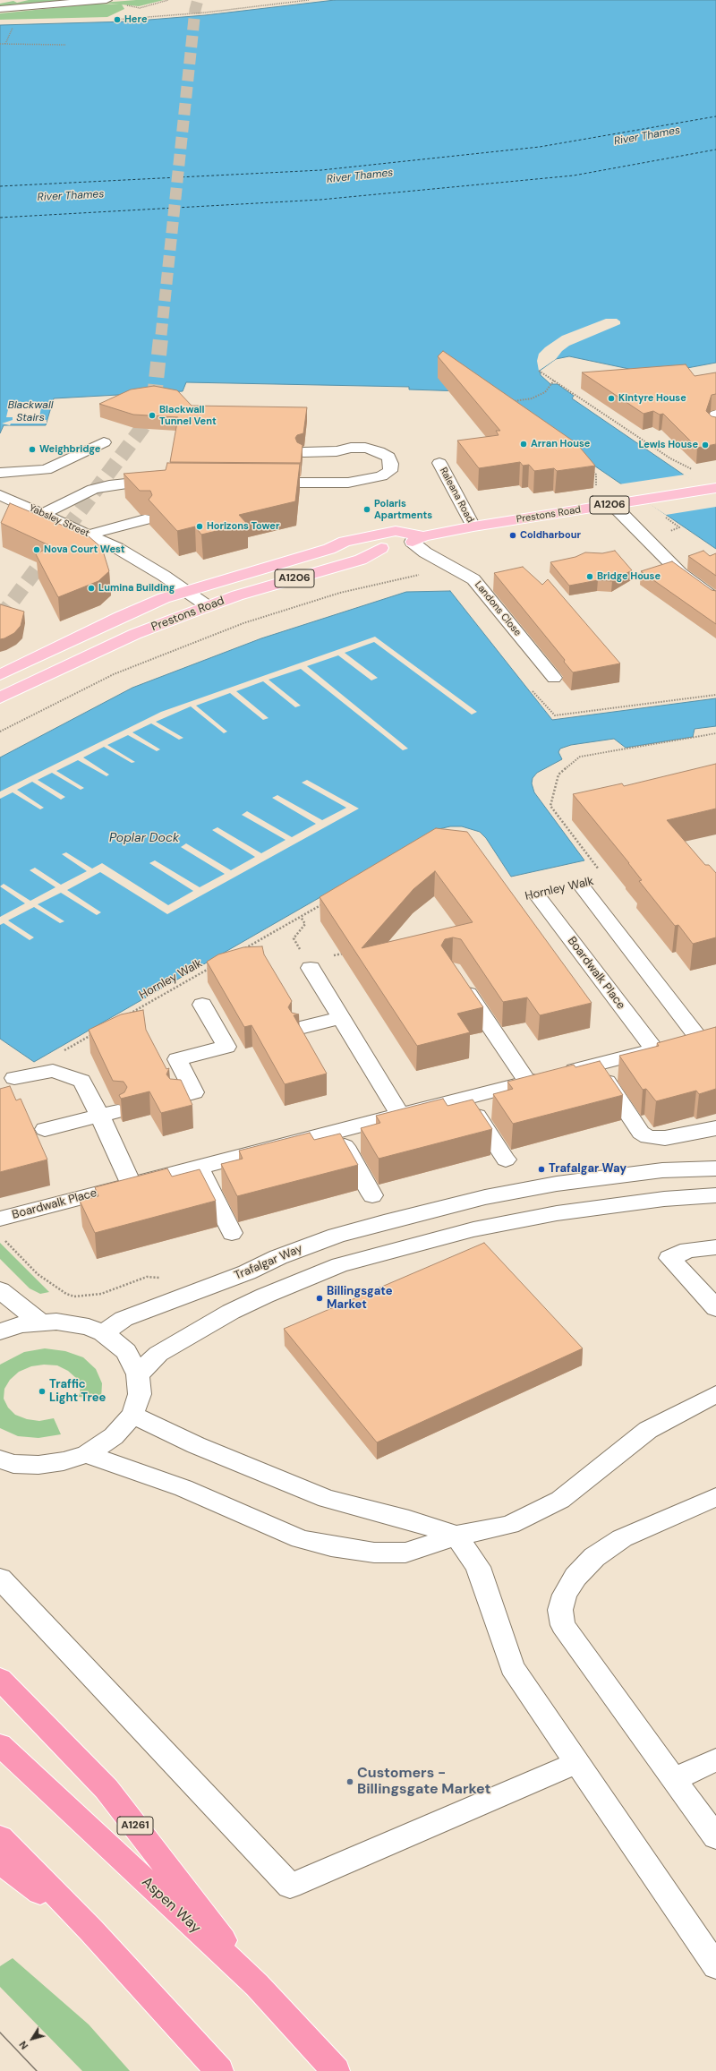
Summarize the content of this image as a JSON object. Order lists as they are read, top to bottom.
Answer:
{
  "streets": {
    "highway": ["A1261", "Aspen Way"],
    "main road": ["A1206", "Prestons Road"],
    "street": [
      "Raleana Road",
      "Yabsley Street",
      "Landons Close",
      "Boardwalk Place",
      "Trafalgar Way"
    ],
    "path": ["Hornley Walk"]
  },
  "crossings": [
    ["Raleana Road", "Prestons Road"],
    ["Prestons Road", "Yabsley Street"],
    ["Prestons Road", "Landons Close"],
    ["A1261", "Aspen Way"]
  ],
  "water": ["River Thames", "Blackwall Stairs", "Poplar Dock"],
  "places": [
    "Here",
    "Kintyre House",
    "Blackwall Tunnel Vent",
    "Arran House",
    "Lewis House",
    "Weighbridge",
    "Polaris Apartments",
    "Horizons Tower",
    "Coldharbour",
    "Nova Court West",
    "Bridge House",
    "Lumina Building",
    "Trafalgar Way",
    "Billingsgate Market",
    "Traffic Light Tree",
    "Customers - Billingsgate Market"
  ],
  "north": "bottom left"
}
